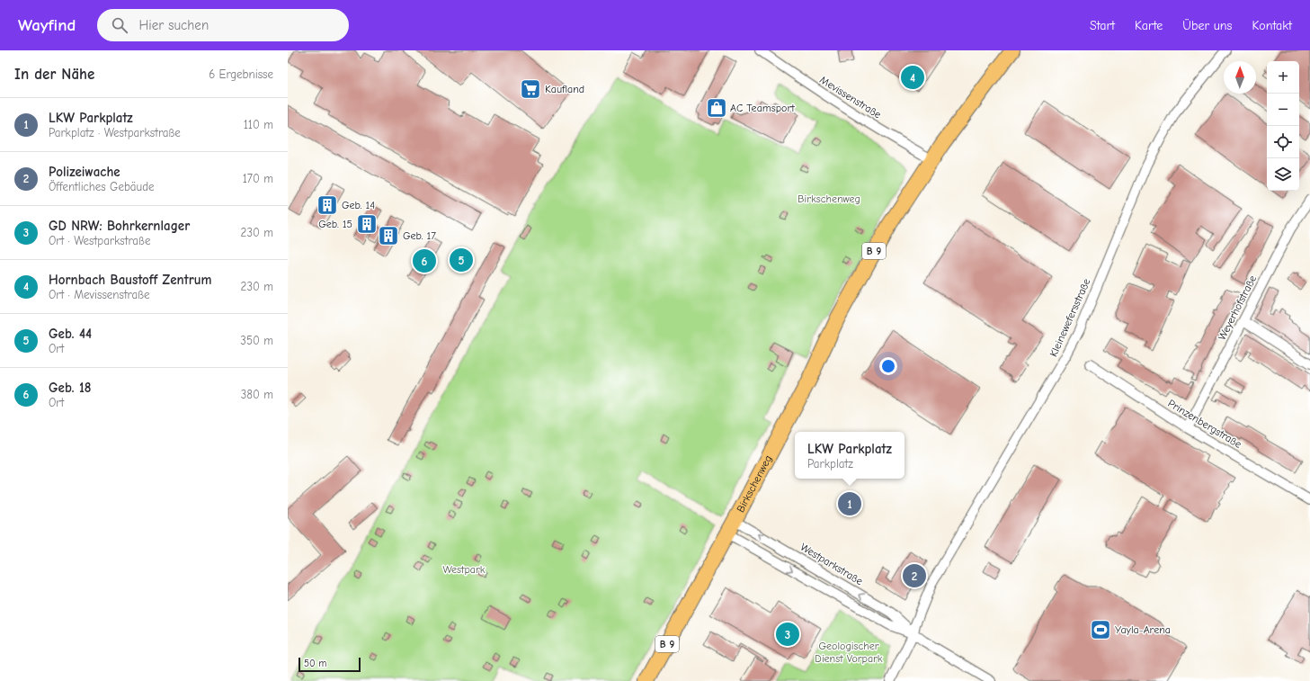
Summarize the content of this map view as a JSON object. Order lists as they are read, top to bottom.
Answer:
{
  "streets": {
    "main road": ["B 9", "Birkschenweg"],
    "street": [
      "Mevissenstraße",
      "Weyerhofstraße",
      "Kleinewefersstraße",
      "Prinzenbergstraße",
      "Westparkstraße"
    ]
  },
  "crossings": [
    ["Mevissenstraße", "Birkschenweg"],
    ["Weyerhofstraße", "Prinzenbergstraße"],
    ["Kleinewefersstraße", "Westparkstraße"],
    ["Birkschenweg", "Westparkstraße"]
  ],
  "parks": ["Birkschenweg", "Westpark", "Geologischer Dienst Vorpark"],
  "places": {
    "supermarket": ["Kaufland"],
    "shop": ["AC Teamsport"],
    "building": ["Geb. 14", "Geb. 15", "Geb. 17"],
    "sports": ["Yayla-Arena"]
  },
  "scale_bar": "50 m",
  "north": "top",
  "page": {
    "header": "Wayfind",
    "search": "Hier suchen",
    "nav": [
      "Start",
      "Karte",
      "Über uns",
      "Kontakt"
    ],
    "heading": ["In der Nähe", "6 Ergebnisse"],
    "map_buttons": ["+", "−"],
    "pins": [
      "4",
      "5",
      "6",
      "1",
      "2",
      "3"
    ],
    "list": [
      {
        "mark": "1",
        "name": "LKW Parkplatz",
        "note": "Parkplatz · Westparkstraße",
        "value": "110 m"
      },
      {
        "mark": "2",
        "name": "Polizeiwache",
        "note": "Öffentliches Gebäude",
        "value": "170 m"
      },
      {
        "mark": "3",
        "name": "GD NRW: Bohrkernlager",
        "note": "Ort · Westparkstraße",
        "value": "230 m"
      },
      {
        "mark": "4",
        "name": "Hornbach Baustoff Zentrum",
        "note": "Ort · Mevissenstraße",
        "value": "230 m"
      },
      {
        "mark": "5",
        "name": "Geb. 44",
        "note": "Ort",
        "value": "350 m"
      },
      {
        "mark": "6",
        "name": "Geb. 18",
        "note": "Ort",
        "value": "380 m"
      }
    ],
    "popup": ["LKW Parkplatz", "Parkplatz"],
    "scale": "50 m"
  }
}
